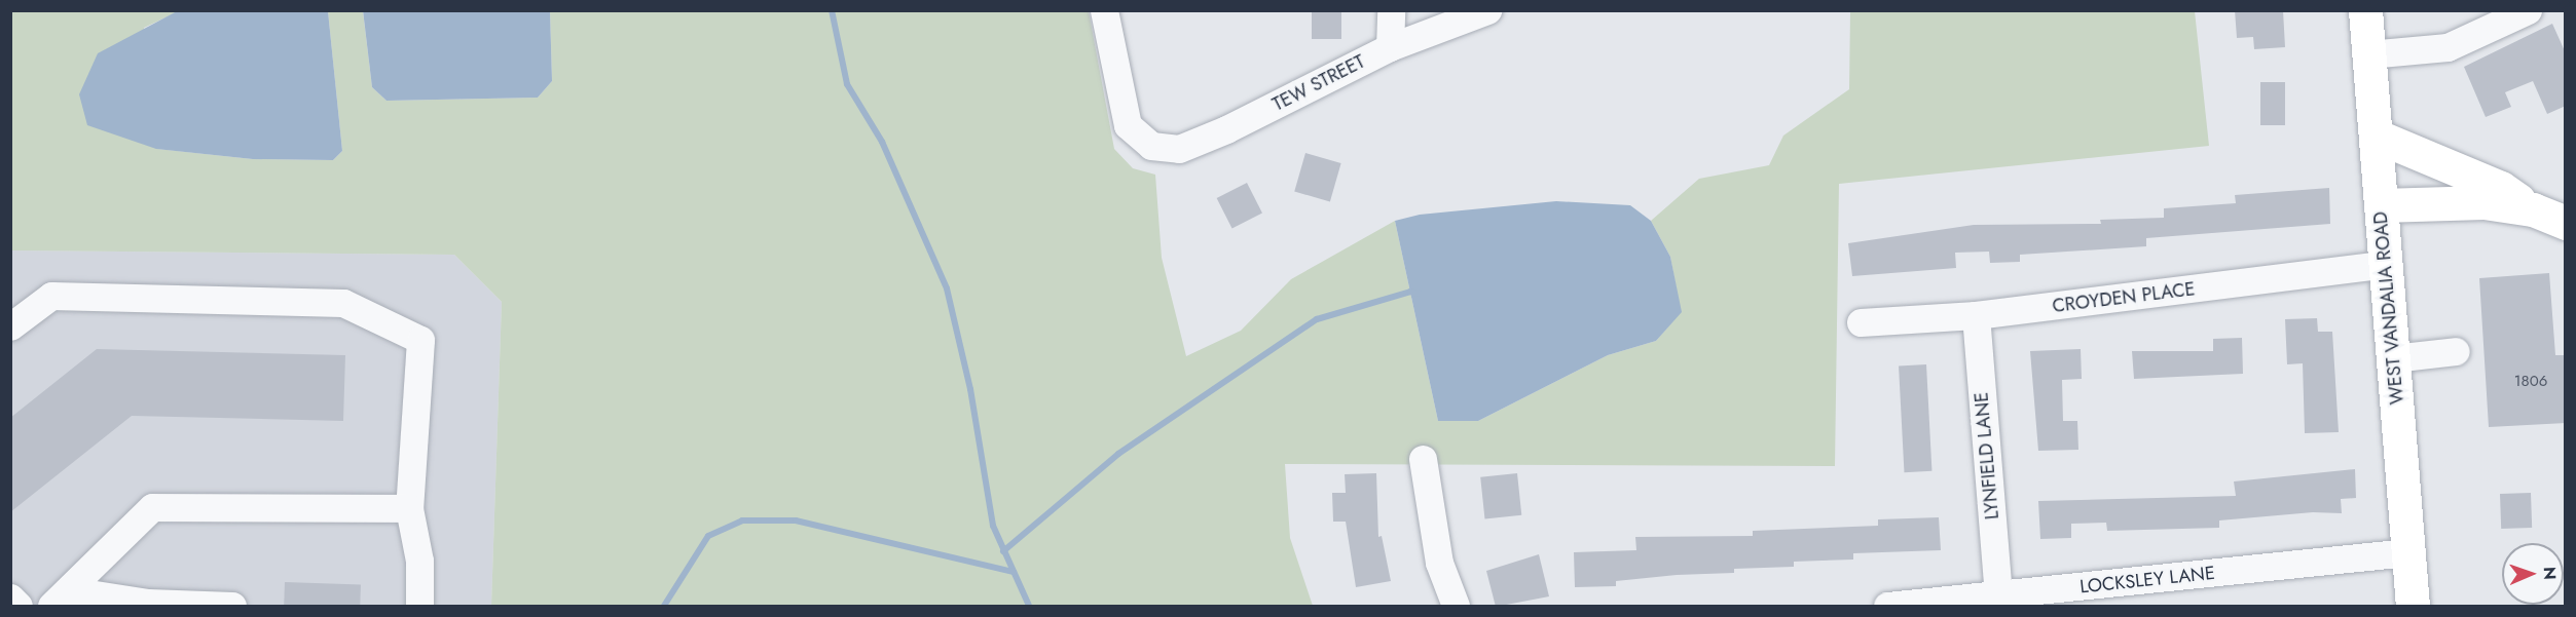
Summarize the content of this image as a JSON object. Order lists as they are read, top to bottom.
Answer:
{
  "streets": {
    "main road": ["WEST VANDALIA ROAD"],
    "street": [
      "TEW STREET",
      "CROYDEN PLACE",
      "LYNFIELD LANE",
      "LOCKSLEY LANE"
    ]
  },
  "crossings": [
    ["CROYDEN PLACE", "WEST VANDALIA ROAD"],
    ["CROYDEN PLACE", "LYNFIELD LANE"],
    ["WEST VANDALIA ROAD", "LOCKSLEY LANE"],
    ["LYNFIELD LANE", "LOCKSLEY LANE"]
  ],
  "house_numbers": ["1806"],
  "north": "right"
}
